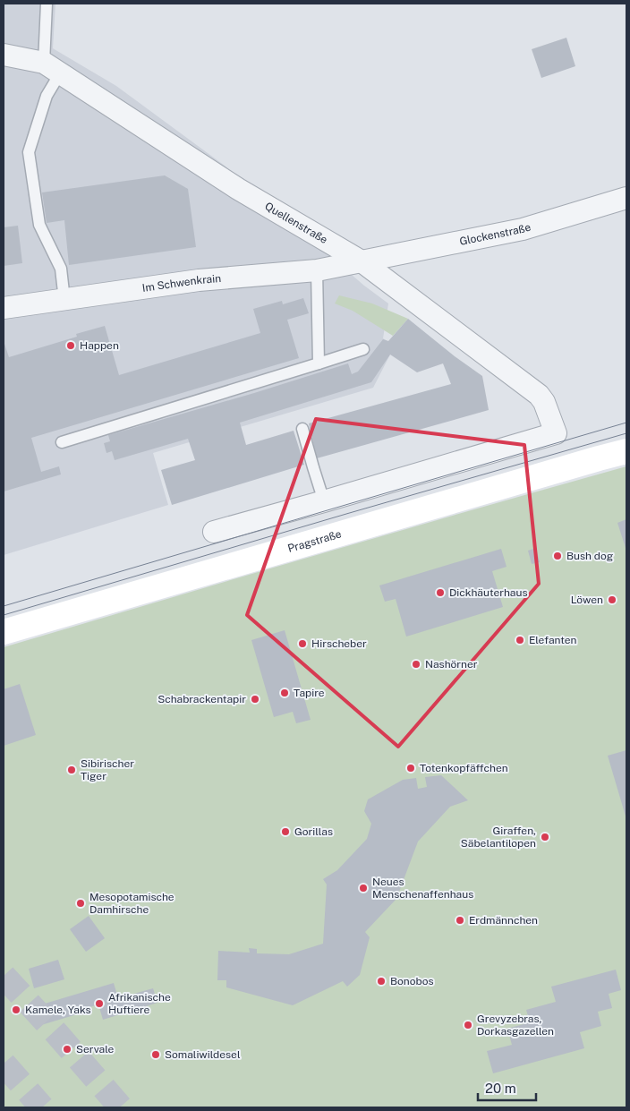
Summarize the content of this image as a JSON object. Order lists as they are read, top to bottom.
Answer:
{
  "streets": {
    "main road": ["Pragstraße"],
    "street": ["Quellenstraße", "Glockenstraße", "Im Schwenkrain"]
  },
  "crossings": [
    ["Quellenstraße", "Glockenstraße"],
    ["Quellenstraße", "Im Schwenkrain"],
    ["Glockenstraße", "Im Schwenkrain"]
  ],
  "places": [
    "Happen",
    "Bush dog",
    "Dickhäuterhaus",
    "Löwen",
    "Elefanten",
    "Hirscheber",
    "Nashörner",
    "Tapire",
    "Schabrackentapir",
    "Totenkopfäffchen",
    "Sibirischer Tiger",
    "Gorillas",
    "Giraffen, Säbelantilopen",
    "Neues Menschenaffenhaus",
    "Mesopotamische Damhirsche",
    "Erdmännchen",
    "Bonobos",
    "Afrikanische Huftiere",
    "Kamele, Yaks",
    "Grevyzebras, Dorkasgazellen",
    "Servale",
    "Somaliwildesel"
  ],
  "scale_bar": "20 m"
}
